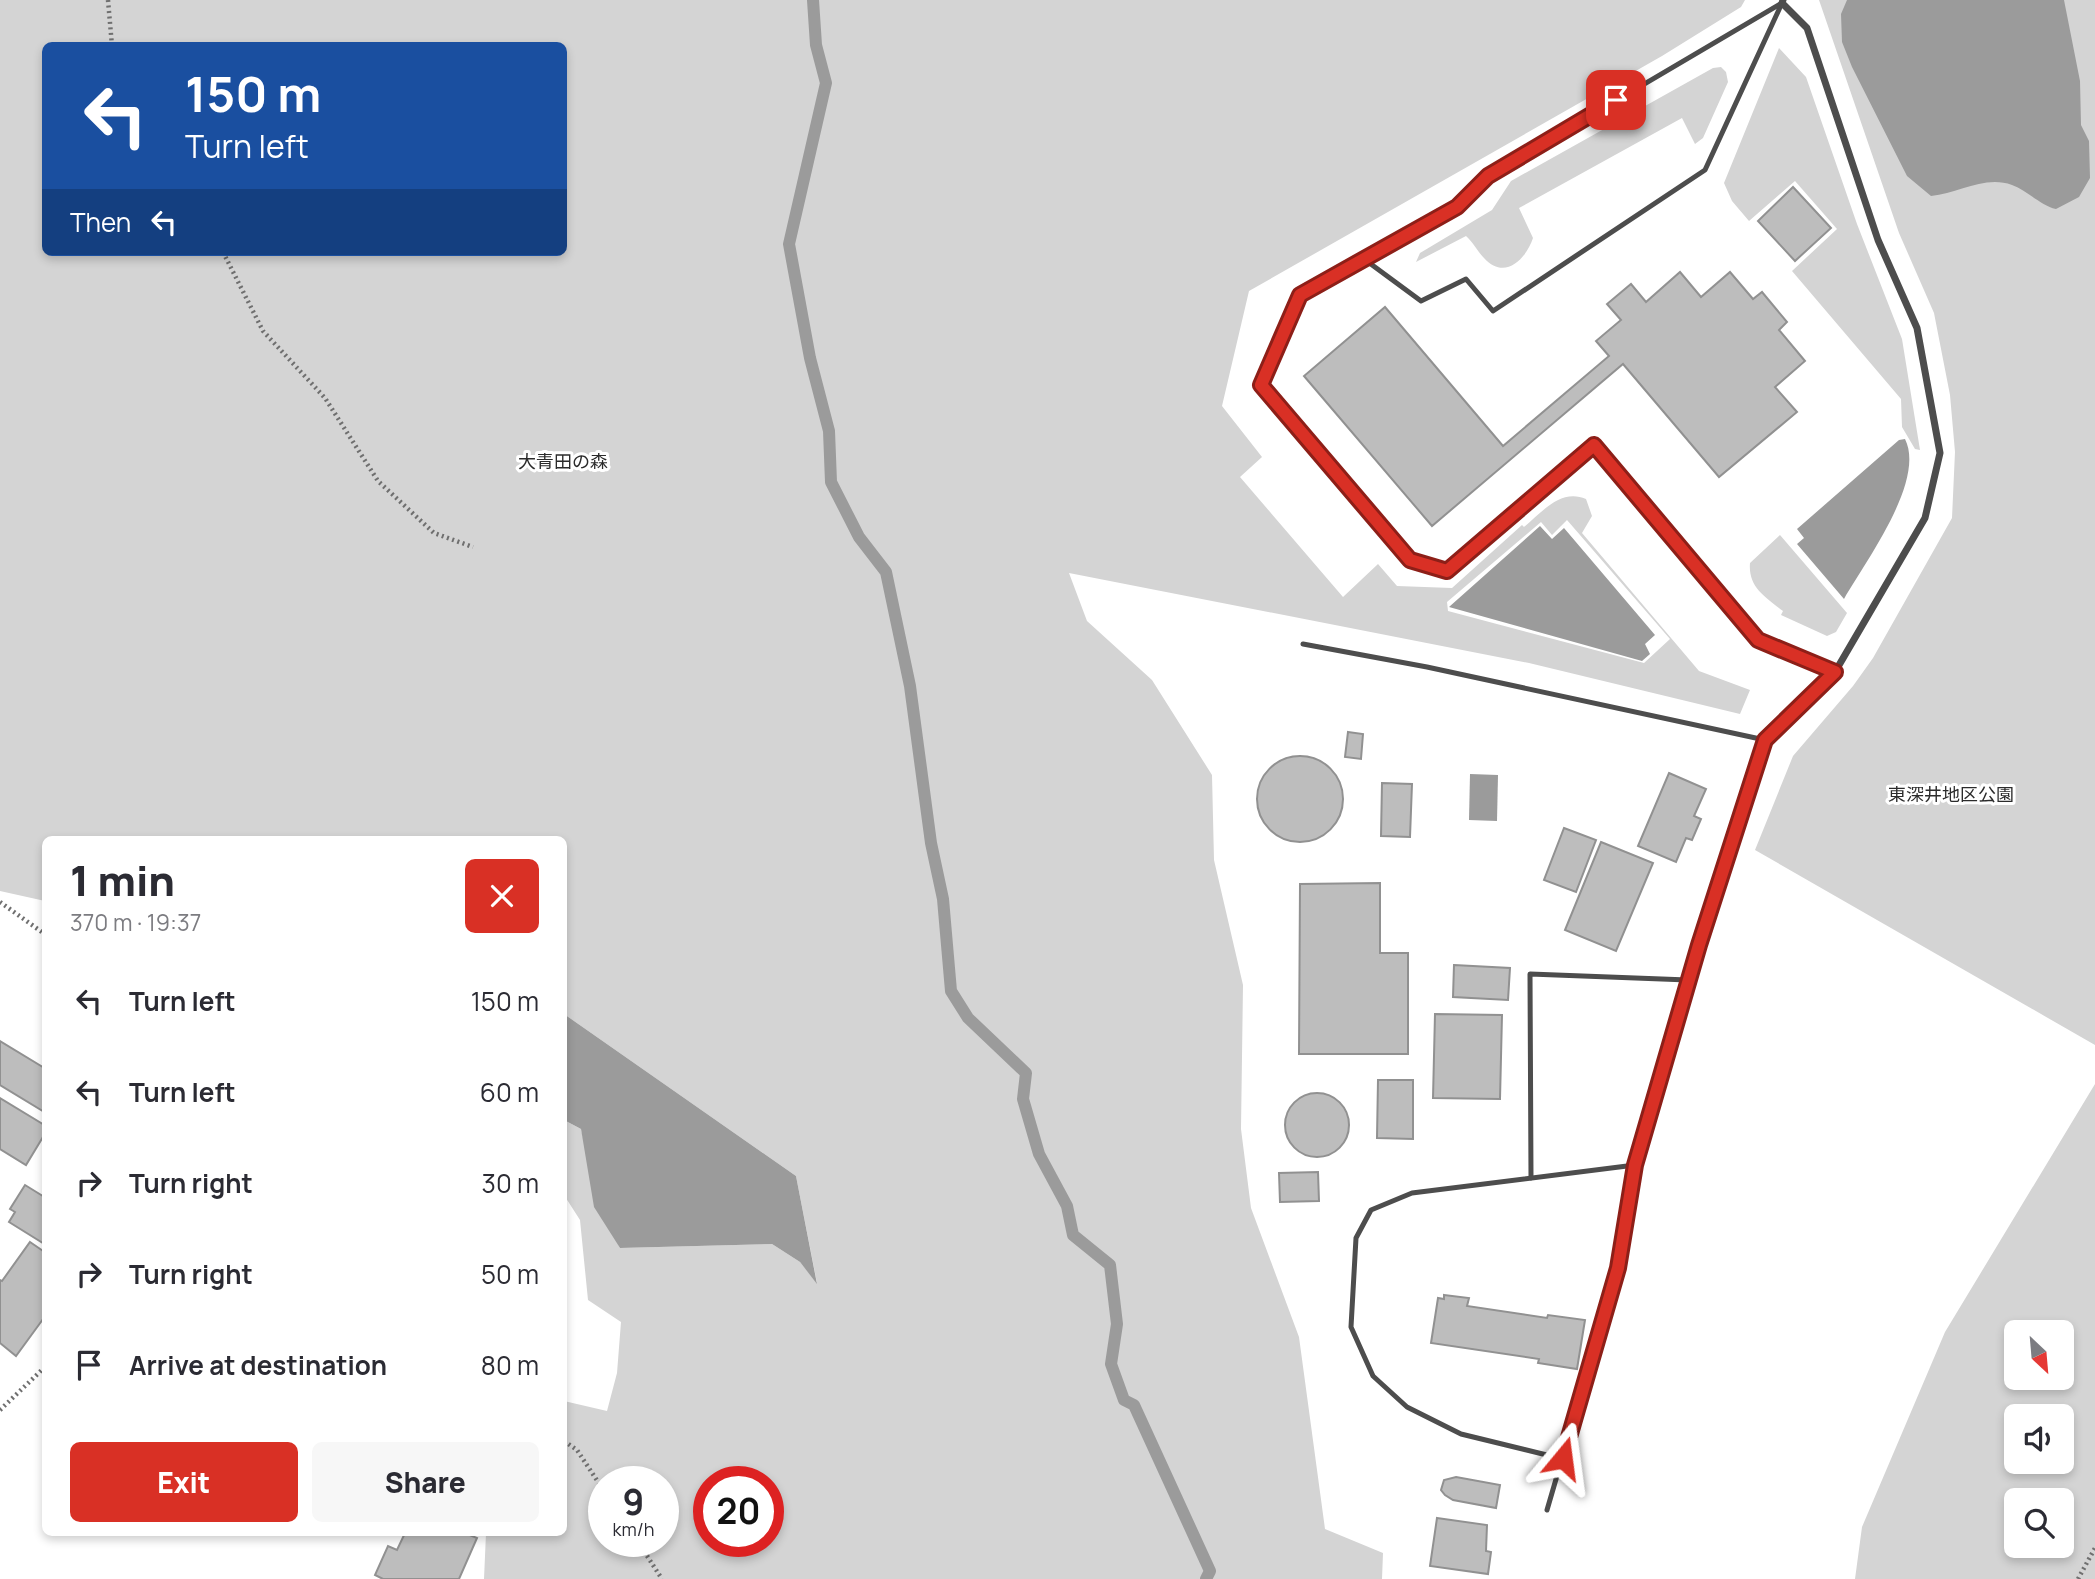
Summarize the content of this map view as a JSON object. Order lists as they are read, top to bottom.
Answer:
{
  "parks": ["大青田の森", "東深井地区公園"],
  "north": "bottom right",
  "page": {
    "turn": ["150 m", "Turn left"],
    "then": "Then",
    "heading": ["1 min", "370 m · 19:37"],
    "list": [
      {
        "name": "Turn left",
        "value": "150 m"
      },
      {
        "name": "Turn left",
        "value": "60 m"
      },
      {
        "name": "Turn right",
        "value": "30 m"
      },
      {
        "name": "Turn right",
        "value": "50 m"
      },
      {
        "name": "Arrive at destination",
        "value": "80 m"
      }
    ],
    "buttons": ["Exit", "Share"],
    "speed": "9 km/h",
    "limit": "20"
  }
}
